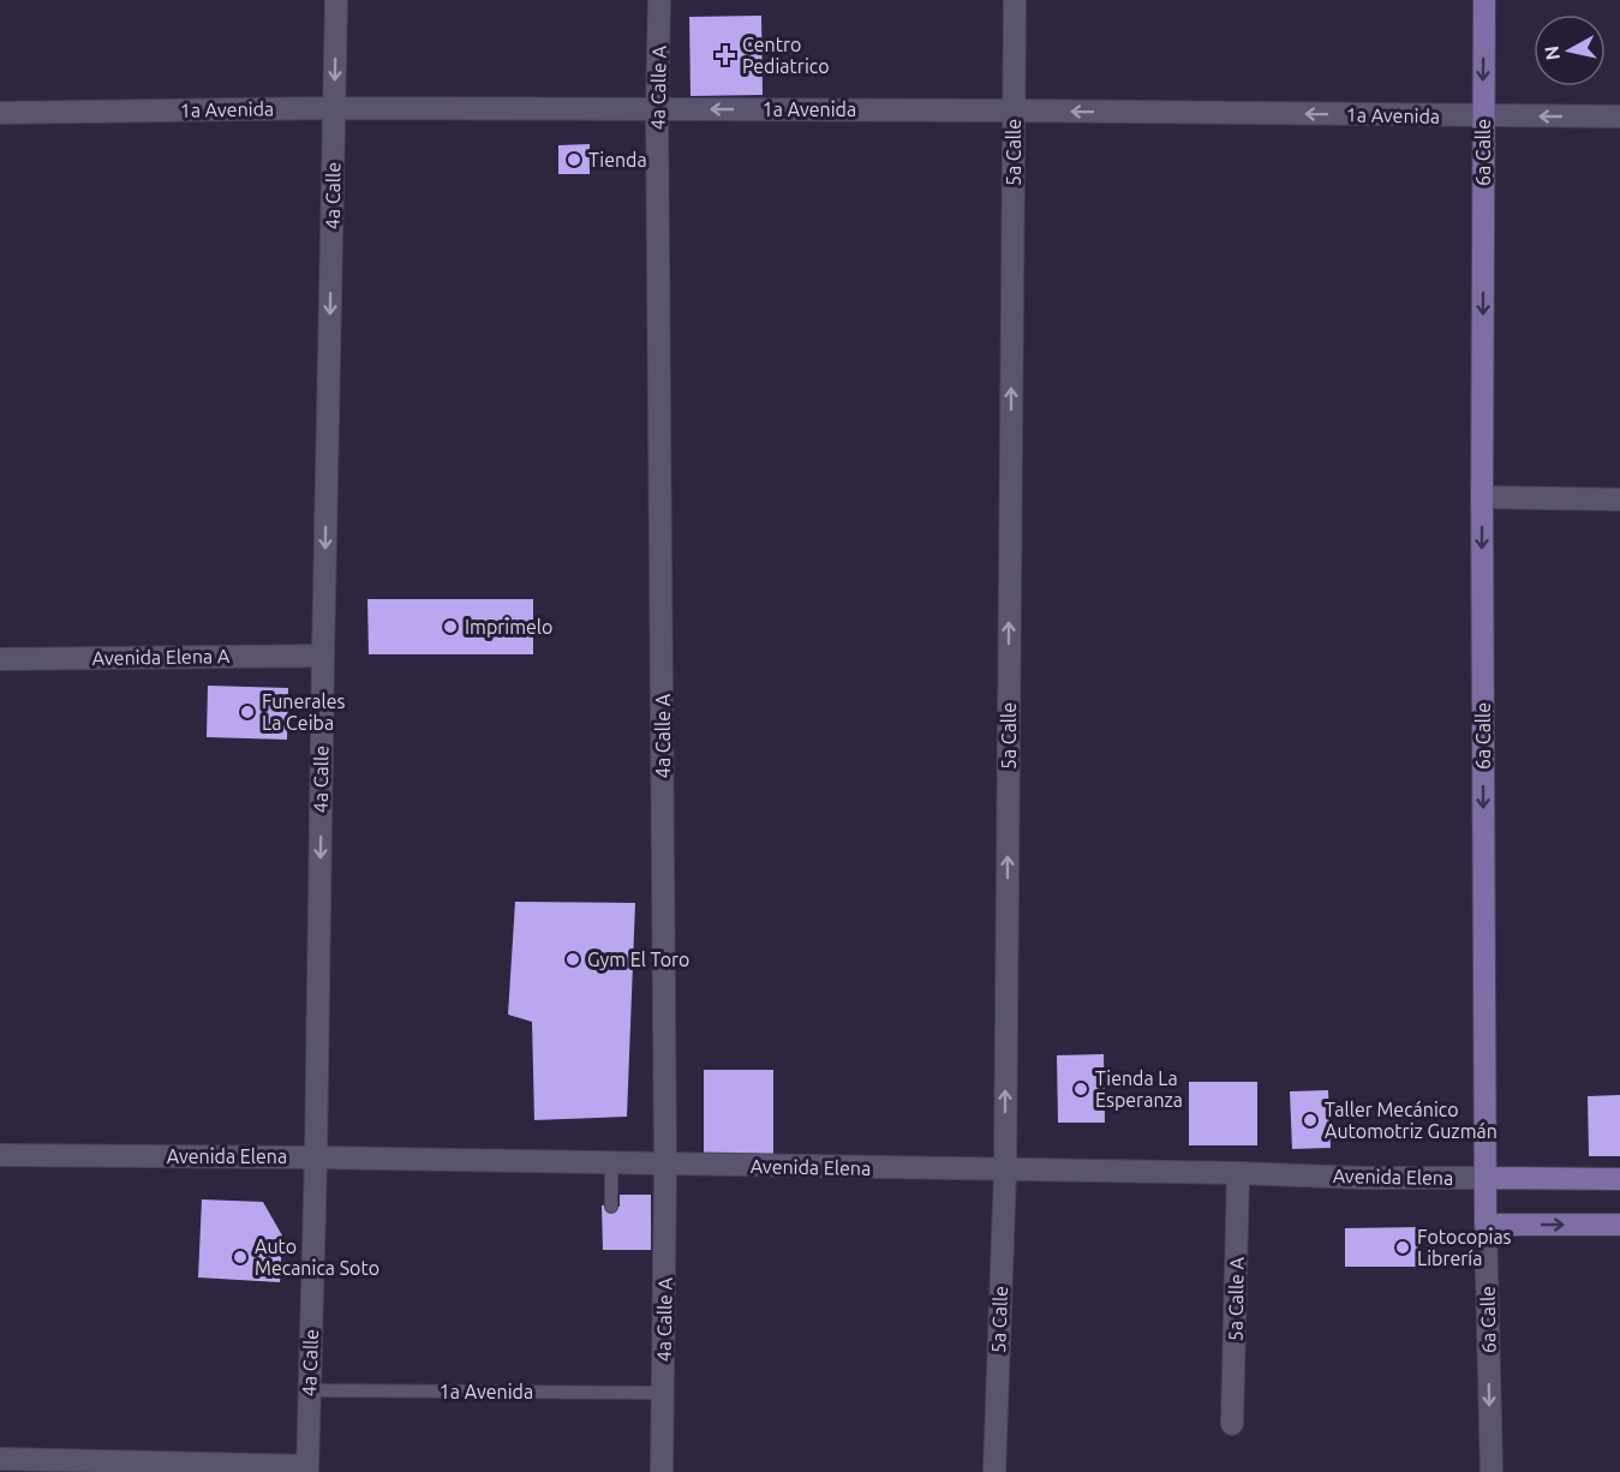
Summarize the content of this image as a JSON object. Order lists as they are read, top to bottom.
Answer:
{
  "streets": {
    "main road": ["6a Calle", "Avenida Elena"],
    "street": [
      "4a Calle A",
      "1a Avenida",
      "5a Calle",
      "4a Calle",
      "Avenida Elena A",
      "5a Calle A"
    ]
  },
  "crossings": [
    ["4a Calle A", "1a Avenida"],
    ["4a Calle A", "Avenida Elena"],
    ["1a Avenida", "5a Calle"],
    ["1a Avenida", "6a Calle"],
    ["1a Avenida", "4a Calle"],
    ["5a Calle", "Avenida Elena"],
    ["6a Calle", "Avenida Elena"],
    ["4a Calle", "Avenida Elena A"],
    ["4a Calle", "Avenida Elena"],
    ["Avenida Elena", "5a Calle A"]
  ],
  "one_way": [
    "1a Avenida",
    "5a Calle",
    "6a Calle",
    "4a Calle"
  ],
  "places": {
    "health": ["Centro Pediatrico"],
    "other": [
      "Tienda",
      "Imprimelo",
      "Funerales La Ceiba",
      "Gym El Toro",
      "Tienda La Esperanza",
      "Taller Mecánico Automotriz Guzmán",
      "Fotocopias Librería",
      "Auto Mecanica Soto"
    ]
  },
  "north": "left"
}
